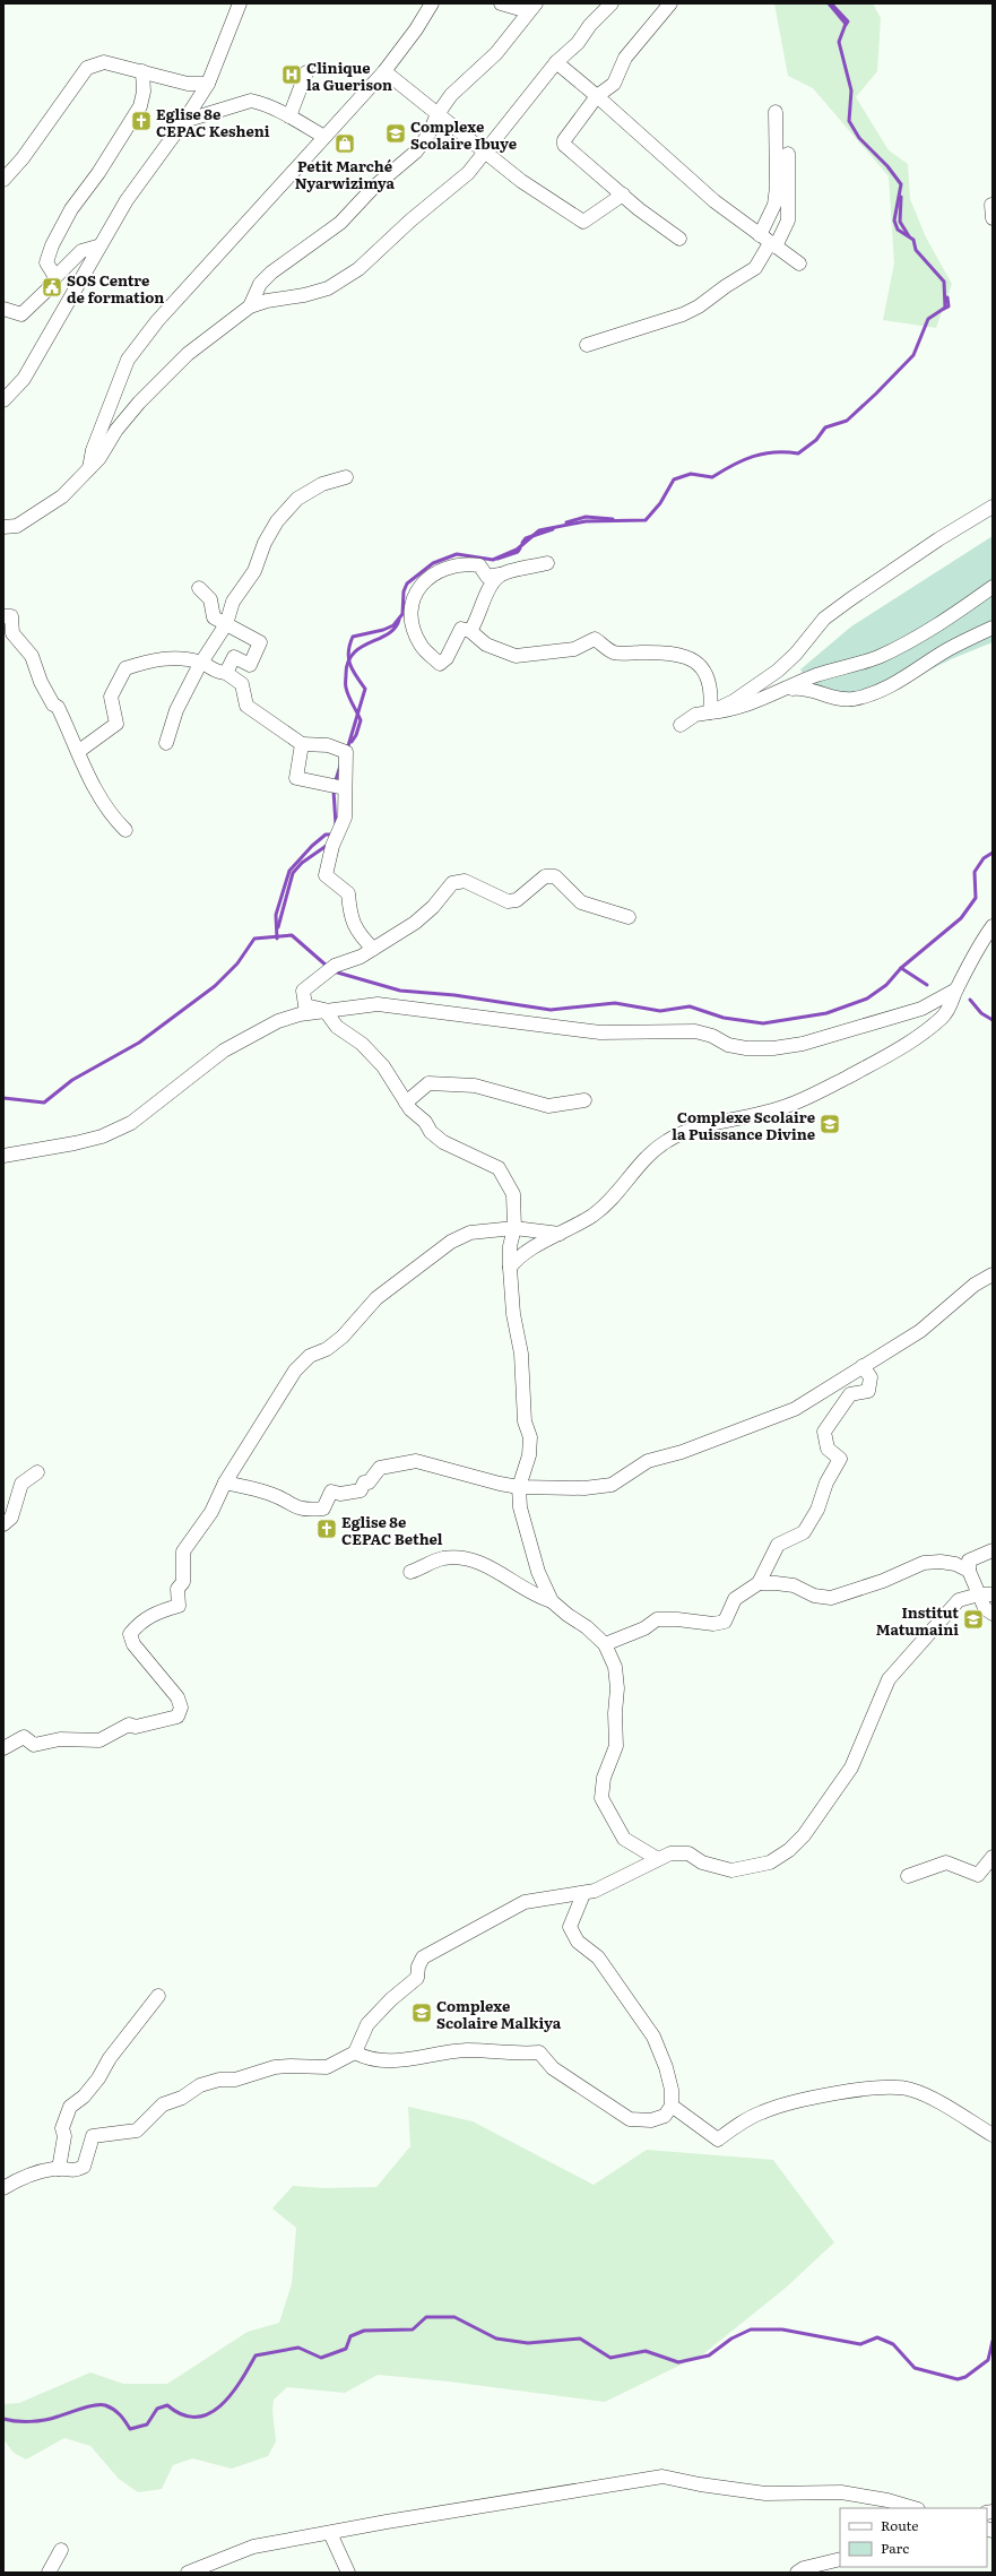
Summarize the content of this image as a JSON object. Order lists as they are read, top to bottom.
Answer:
{
  "places": {
    "hospital": ["Clinique la Guerison"],
    "church": ["Eglise 8e CEPAC Kesheni", "Eglise 8e CEPAC Bethel"],
    "school or university": [
      "Complexe Scolaire Ibuye",
      "Complexe Scolaire la Puissance Divine",
      "Institut Matumaini",
      "Complexe Scolaire Malkiya"
    ],
    "shop": ["Petit Marché Nyarwizimya"],
    "public building": ["SOS Centre de formation"]
  },
  "legend": ["Route", "Parc"]
}
